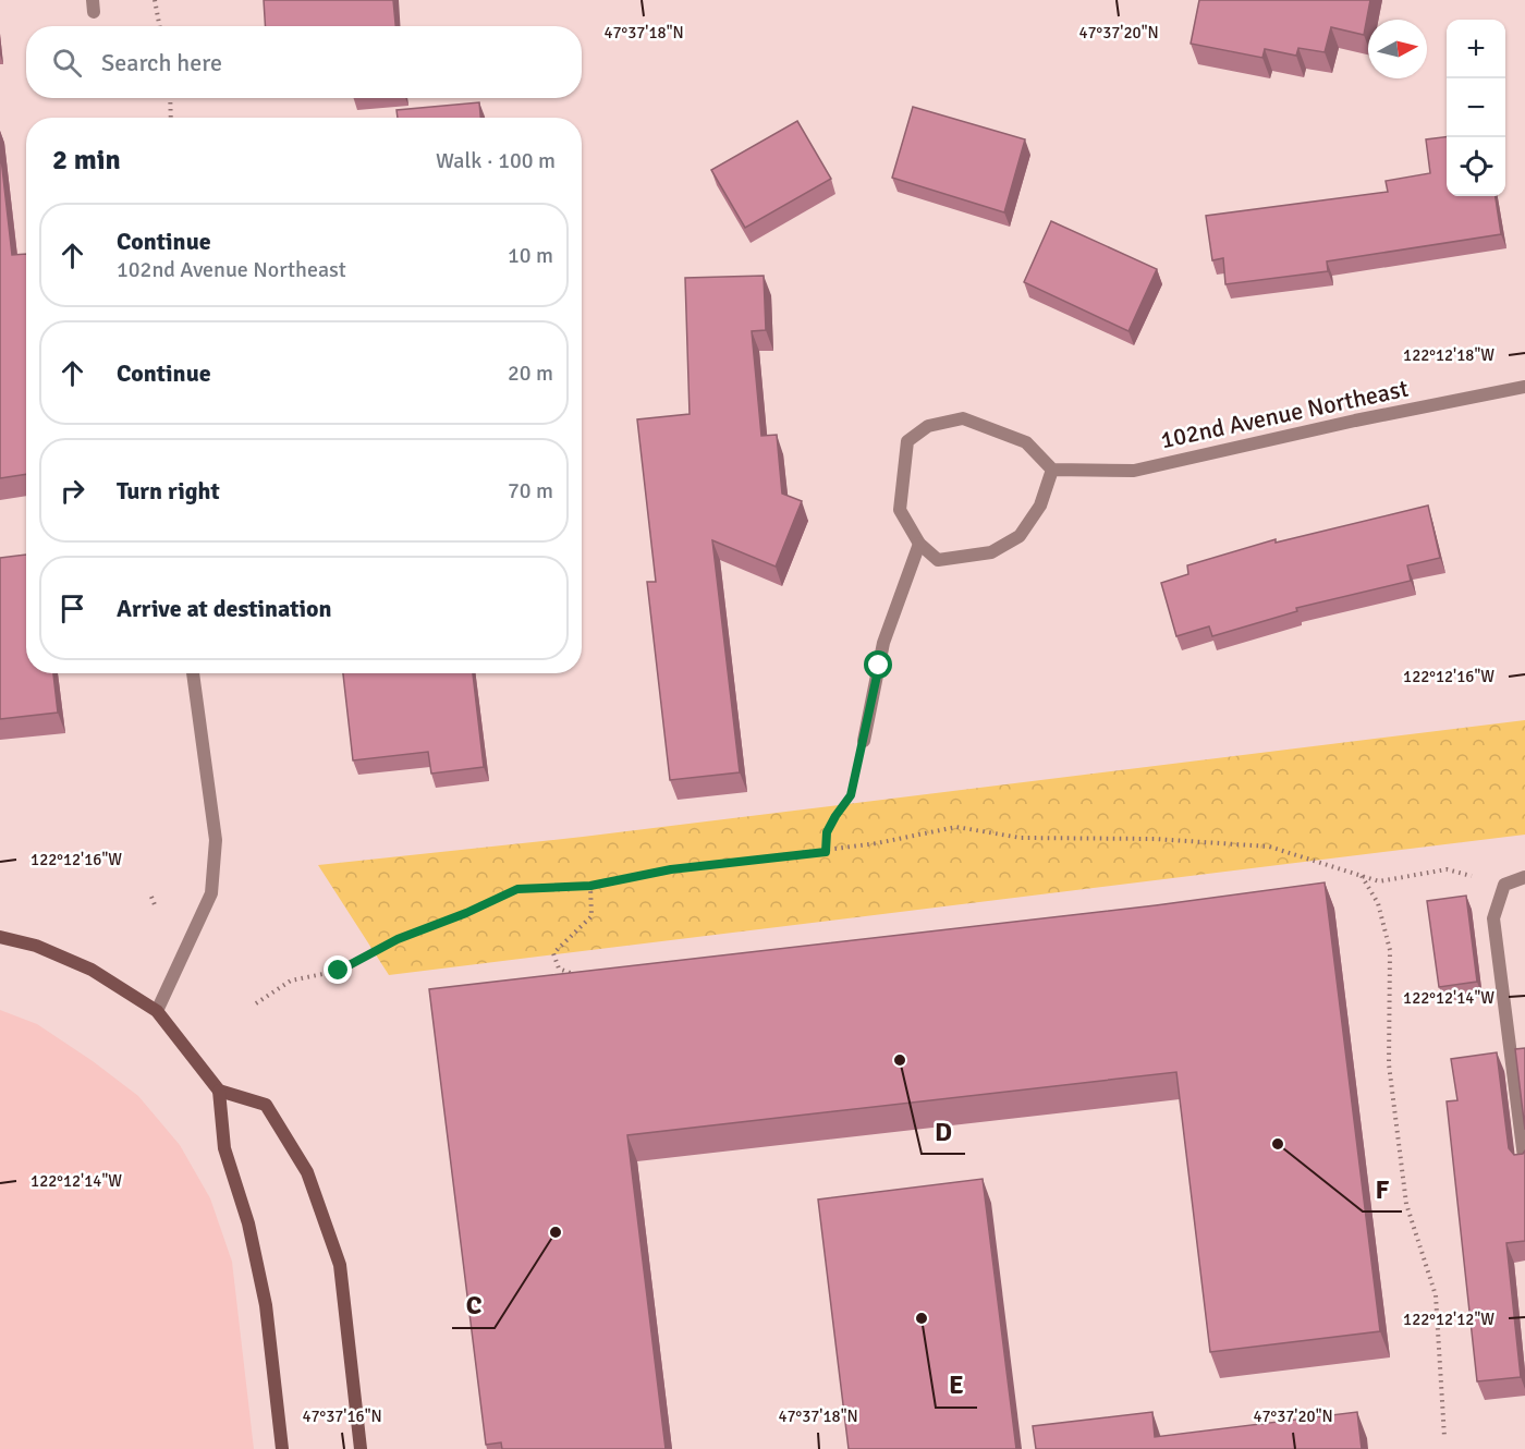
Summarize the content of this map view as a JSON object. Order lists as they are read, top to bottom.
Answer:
{
  "streets": {
    "street": ["102nd Avenue Northeast"]
  },
  "places": [
    "D",
    "F",
    "C",
    "E"
  ],
  "north": "right",
  "page": {
    "map_buttons": ["+", "−"],
    "search": "Search here",
    "heading": ["2 min", "Walk · 100 m"],
    "list": [
      ["Continue", "102nd Avenue Northeast", "10 m"],
      ["Continue", "20 m"],
      ["Turn right", "70 m"],
      "Arrive at destination"
    ]
  },
  "coordinates": [
    "47°37'18\"N",
    "47°37'20\"N",
    "122°12'18\"W",
    "122°12'16\"W",
    "122°12'14\"W",
    "122°12'12\"W",
    "47°37'16\"N"
  ]
}
